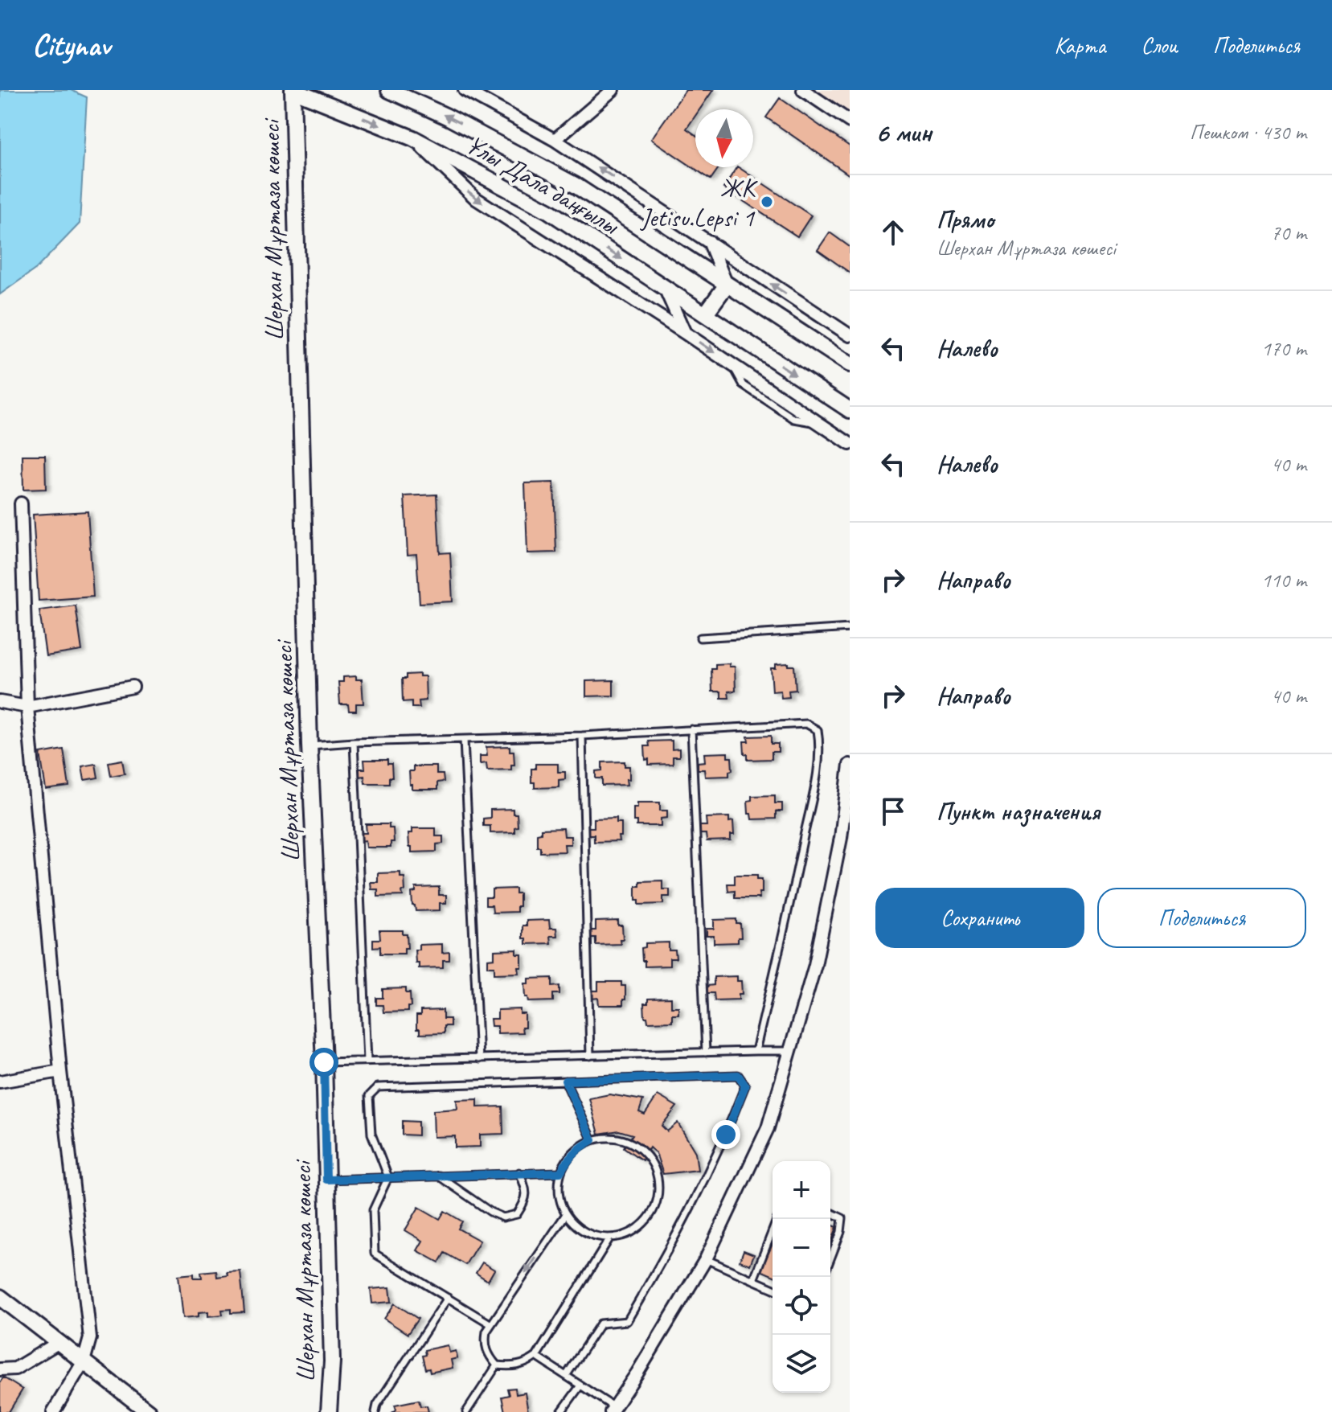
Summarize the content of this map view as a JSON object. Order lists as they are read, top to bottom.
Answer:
{
  "streets": {
    "main road": ["Ұлы Дала даңғылы", "Шерхан Мұртаза көшесі"]
  },
  "crossings": [
    ["Ұлы Дала даңғылы", "Шерхан Мұртаза көшесі"]
  ],
  "places": ["ЖК Jetisu.Lepsi 1"],
  "north": "bottom",
  "page": {
    "header": "Citynav",
    "nav": ["Карта", "Слои", "Поделиться"],
    "heading": ["6 мин", "Пешком · 430 m"],
    "list": [
      ["Прямо", "Шерхан Мұртаза көшесі", "70 m"],
      ["Налево", "170 m"],
      ["Налево", "40 m"],
      ["Направо", "110 m"],
      ["Направо", "40 m"],
      "Пункт назначения"
    ],
    "buttons": ["Сохранить", "Поделиться"],
    "map_buttons": ["+", "−"]
  }
}
